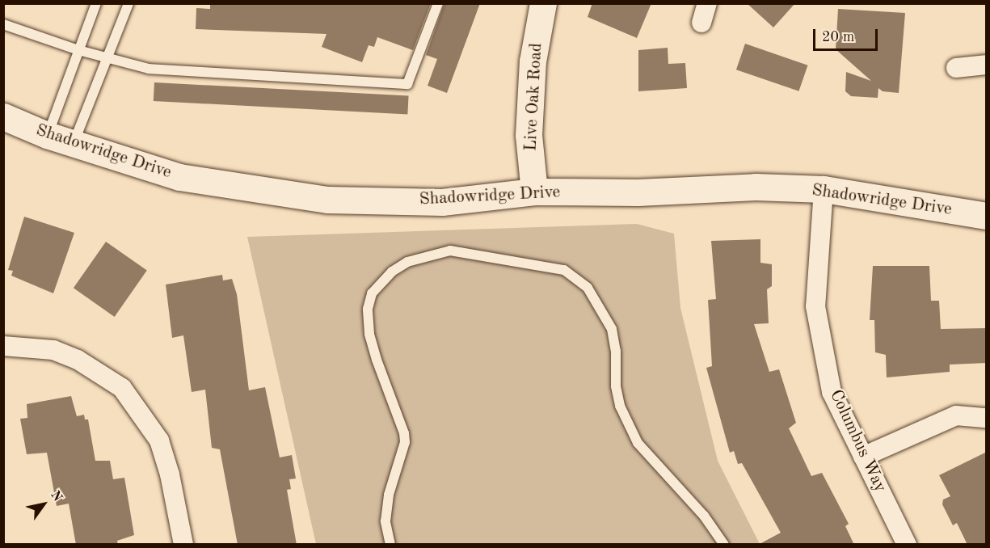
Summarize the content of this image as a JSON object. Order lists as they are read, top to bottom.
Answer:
{
  "streets": {
    "main road": ["Live Oak Road", "Shadowridge Drive"],
    "street": ["Columbus Way"]
  },
  "crossings": [
    ["Live Oak Road", "Shadowridge Drive"],
    ["Shadowridge Drive", "Columbus Way"]
  ],
  "scale_bar": "20 m",
  "north": "top right"
}
